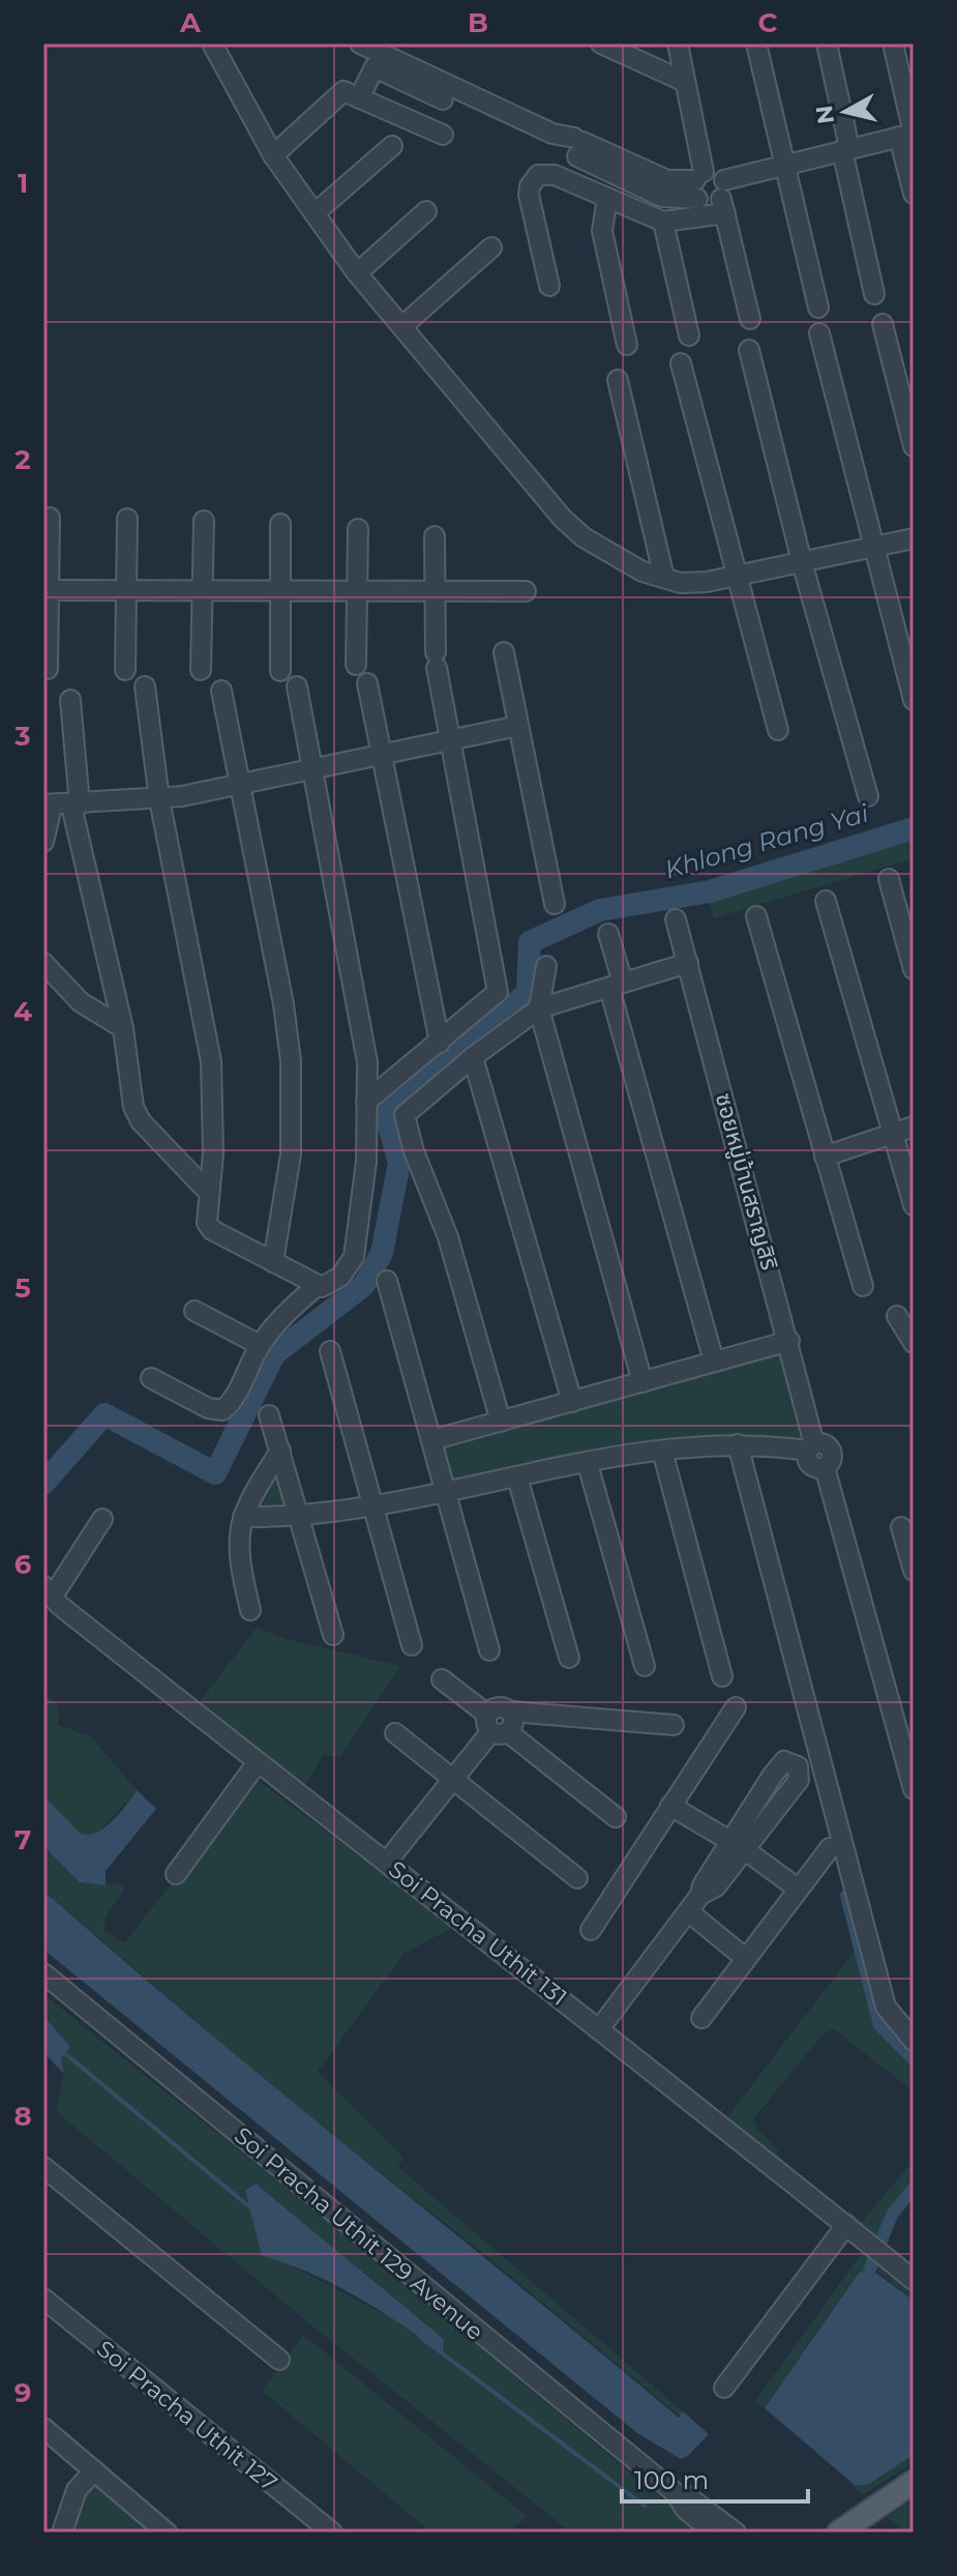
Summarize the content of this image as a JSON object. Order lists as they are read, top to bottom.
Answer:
{
  "streets": {
    "street": [
      "ซอยหมู่บ้านสราญสิริ",
      "Soi Pracha Uthit 131",
      "Soi Pracha Uthit 129 Avenue",
      "Soi Pracha Uthit 127"
    ]
  },
  "water": ["Khlong Rang Yai"],
  "scale_bar": "100 m",
  "north": "left",
  "grid": {
    "columns": ["A", "B", "C"],
    "rows": [
      "1",
      "2",
      "3",
      "4",
      "5",
      "6",
      "7",
      "8",
      "9"
    ]
  }
}
